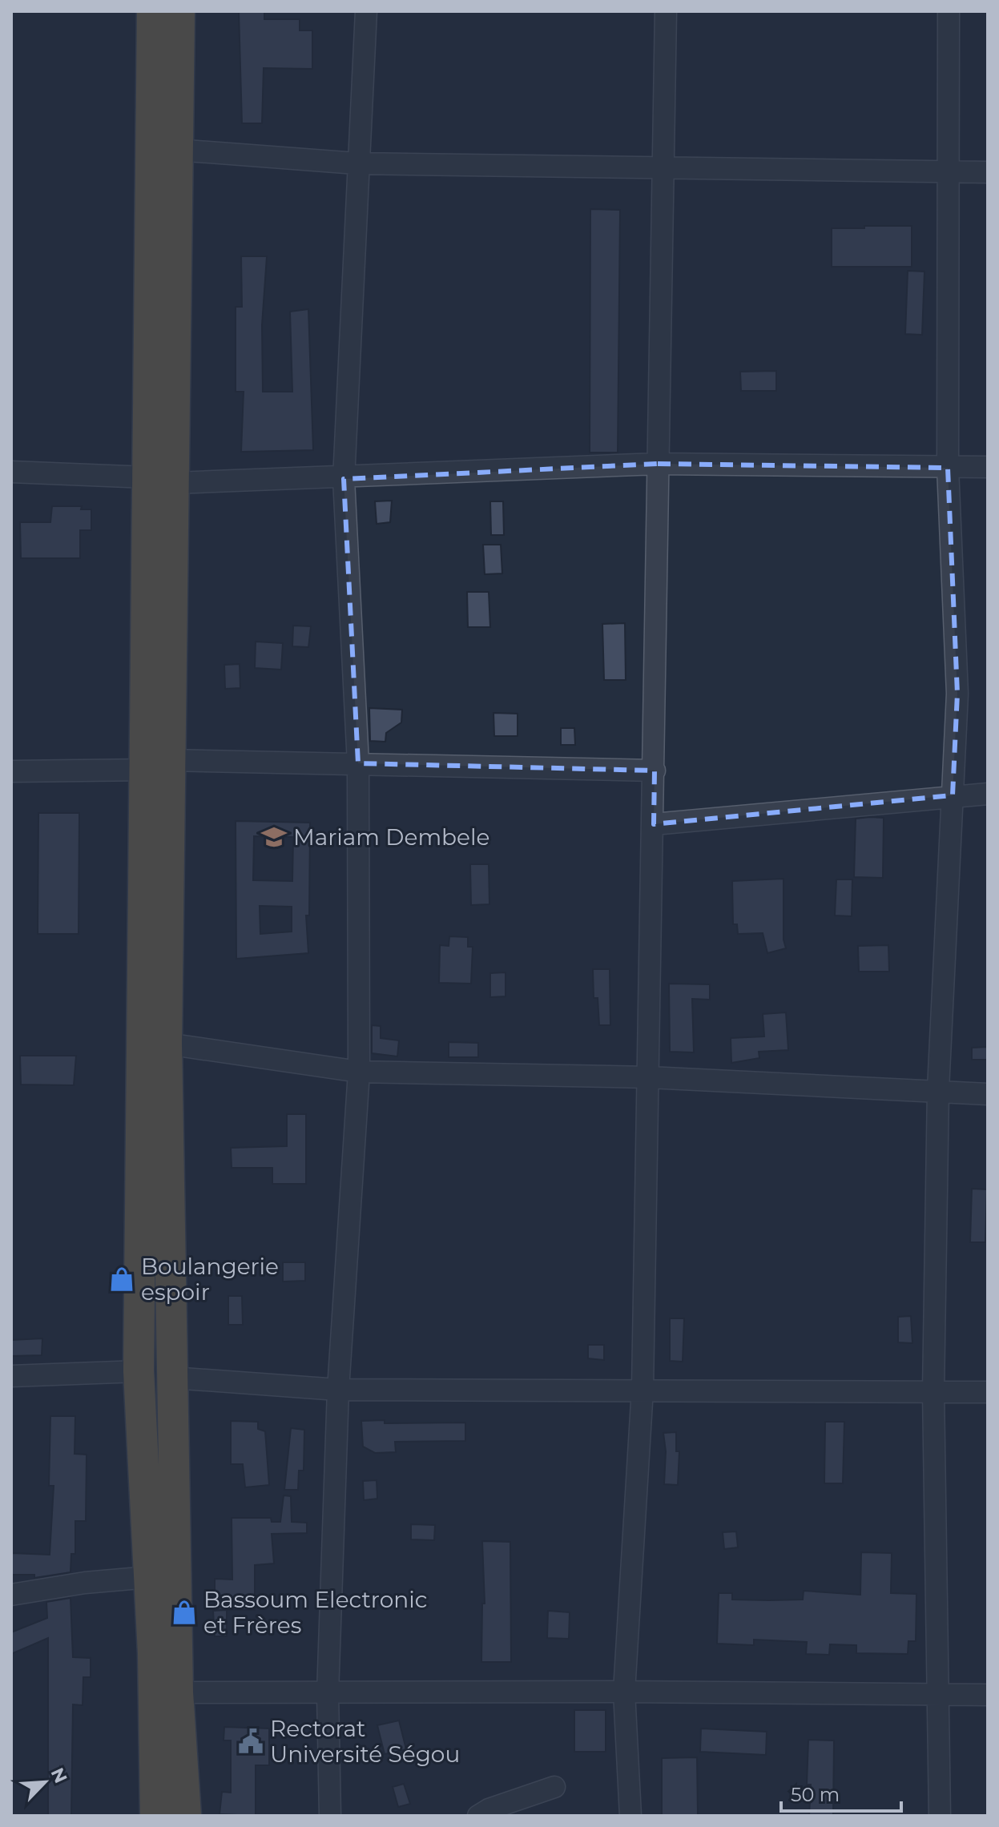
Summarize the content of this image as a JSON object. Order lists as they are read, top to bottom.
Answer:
{
  "places": {
    "school or university": ["Mariam Dembele"],
    "shop": ["Boulangerie espoir", "Bassoum Electronic et Frères"],
    "public building": ["Rectorat Université Ségou"]
  },
  "scale_bar": "50 m",
  "north": "top right"
}
